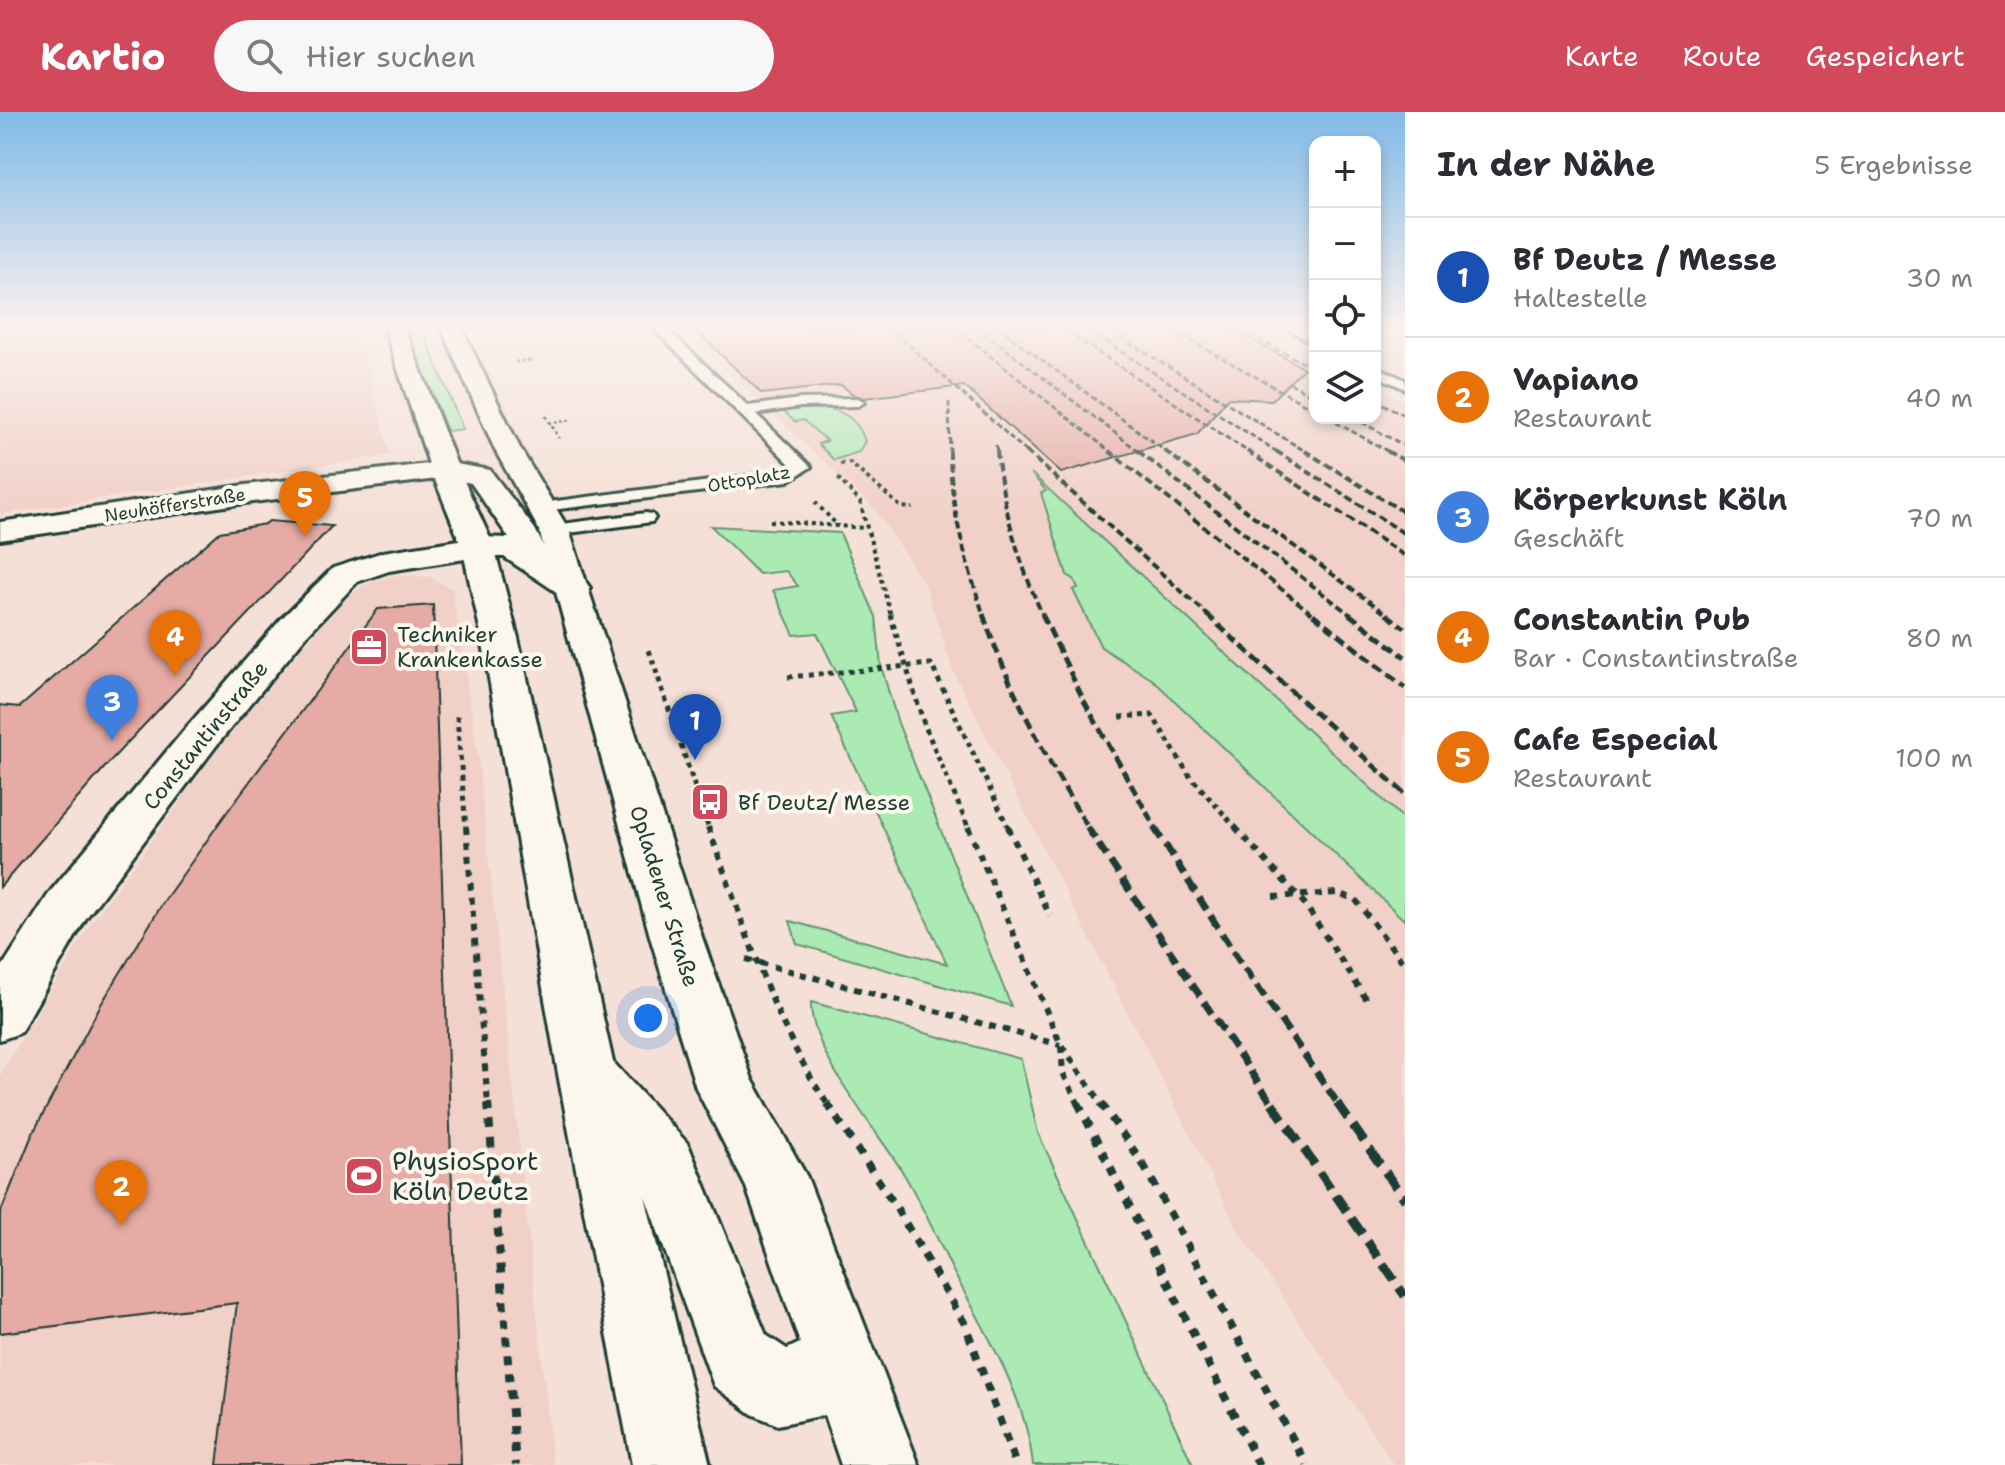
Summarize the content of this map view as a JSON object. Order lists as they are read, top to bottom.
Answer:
{
  "streets": {
    "main road": ["Neuhöfferstraße", "Constantinstraße", "Opladener Straße"],
    "lane": ["Ottoplatz"]
  },
  "crossings": [
    ["Ottoplatz", "Constantinstraße"],
    ["Ottoplatz", "Opladener Straße"],
    ["Constantinstraße", "Opladener Straße"]
  ],
  "places": {
    "office": ["Techniker Krankenkasse"],
    "bus stop": ["Bf Deutz/ Messe"],
    "sports": ["PhysioSport Köln Deutz"]
  },
  "page": {
    "header": "Kartio",
    "search": "Hier suchen",
    "nav": ["Karte", "Route", "Gespeichert"],
    "heading": ["In der Nähe", "5 Ergebnisse"],
    "map_buttons": ["+", "−"],
    "list": [
      {
        "mark": "1",
        "name": "Bf Deutz / Messe",
        "note": "Haltestelle",
        "value": "30 m"
      },
      {
        "mark": "2",
        "name": "Vapiano",
        "note": "Restaurant",
        "value": "40 m"
      },
      {
        "mark": "3",
        "name": "Körperkunst Köln",
        "note": "Geschäft",
        "value": "70 m"
      },
      {
        "mark": "4",
        "name": "Constantin Pub",
        "note": "Bar · Constantinstraße",
        "value": "80 m"
      },
      {
        "mark": "5",
        "name": "Cafe Especial",
        "note": "Restaurant",
        "value": "100 m"
      }
    ],
    "pins": [
      "5",
      "4",
      "3",
      "1",
      "2"
    ]
  }
}
